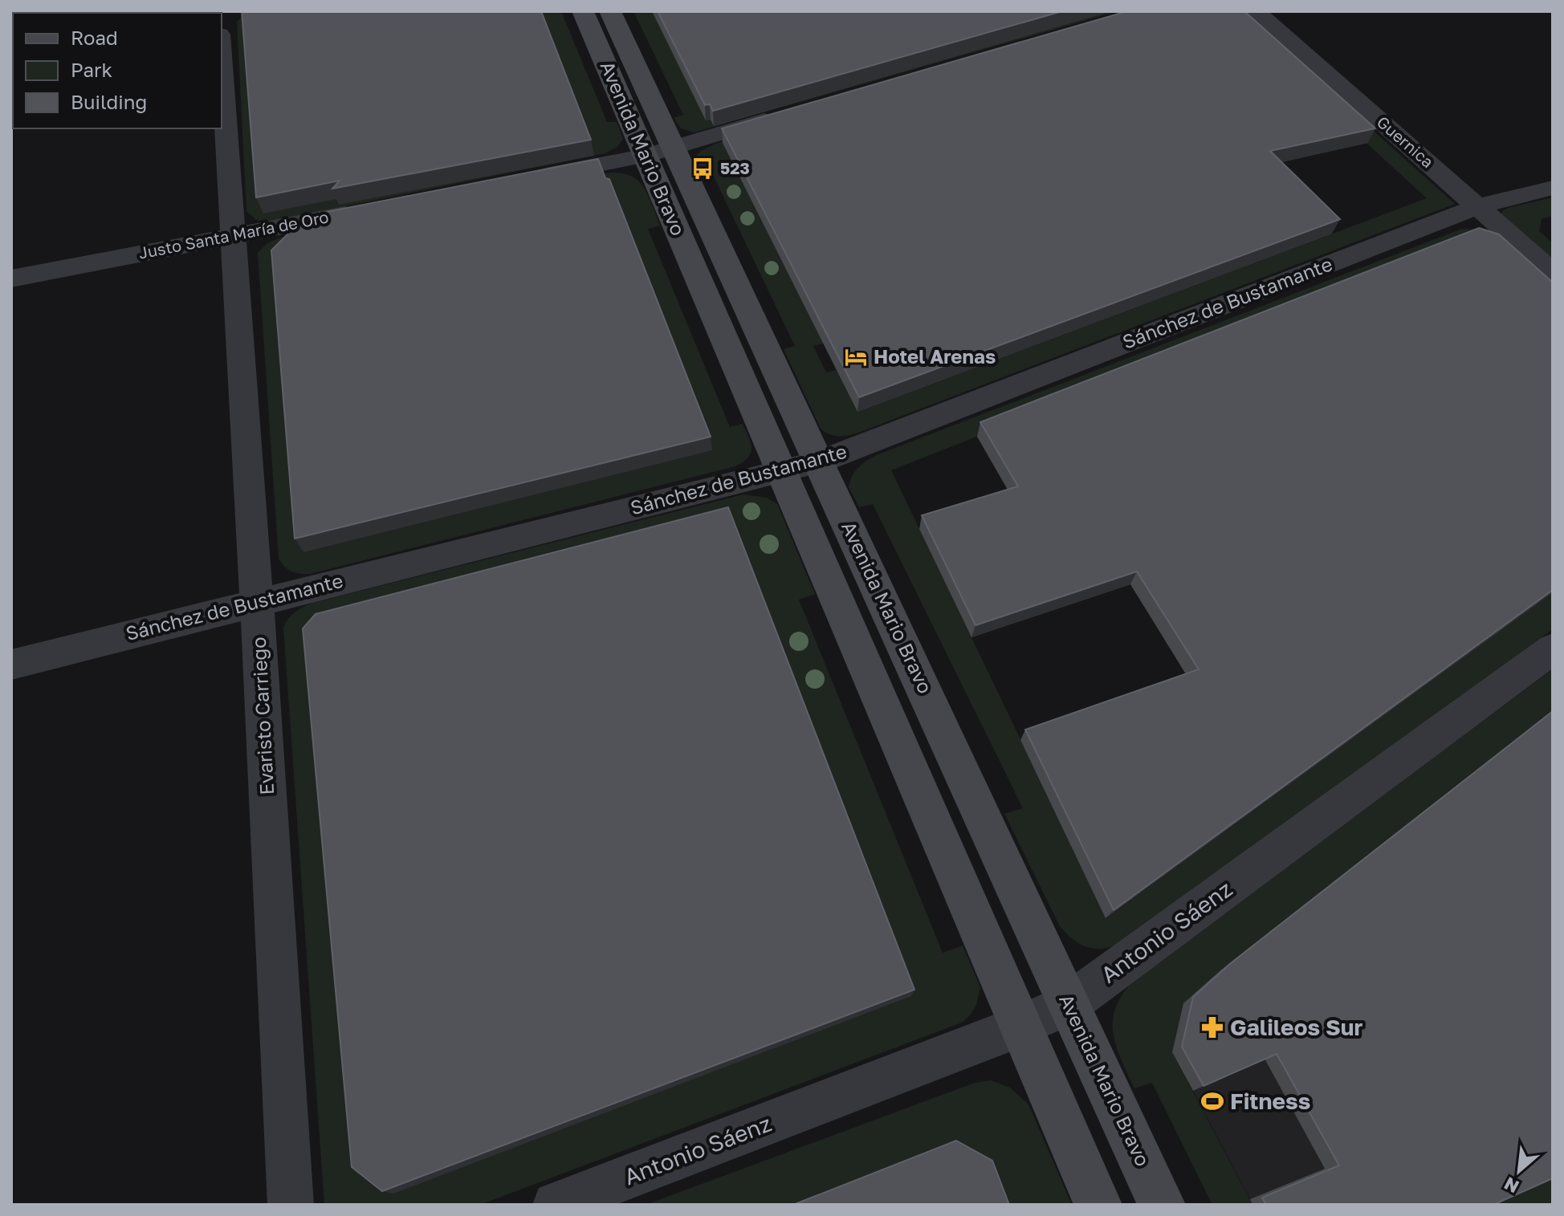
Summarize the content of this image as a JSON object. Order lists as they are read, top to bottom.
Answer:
{
  "streets": {
    "main road": ["Avenida Mario Bravo"],
    "street": [
      "Guernica",
      "Justo Santa María de Oro",
      "Sánchez de Bustamante",
      "Evaristo Carriego",
      "Antonio Sáenz"
    ]
  },
  "crossings": [
    ["Guernica", "Sánchez de Bustamante"],
    ["Avenida Mario Bravo", "Sánchez de Bustamante"],
    ["Avenida Mario Bravo", "Antonio Sáenz"],
    ["Justo Santa María de Oro", "Evaristo Carriego"],
    ["Sánchez de Bustamante", "Evaristo Carriego"]
  ],
  "places": {
    "bus stop": ["523"],
    "hotel": ["Hotel Arenas"],
    "pharmacy": ["Galileos Sur"],
    "sports": ["Fitness"]
  },
  "legend": ["Road", "Park", "Building"],
  "north": "bottom left"
}
